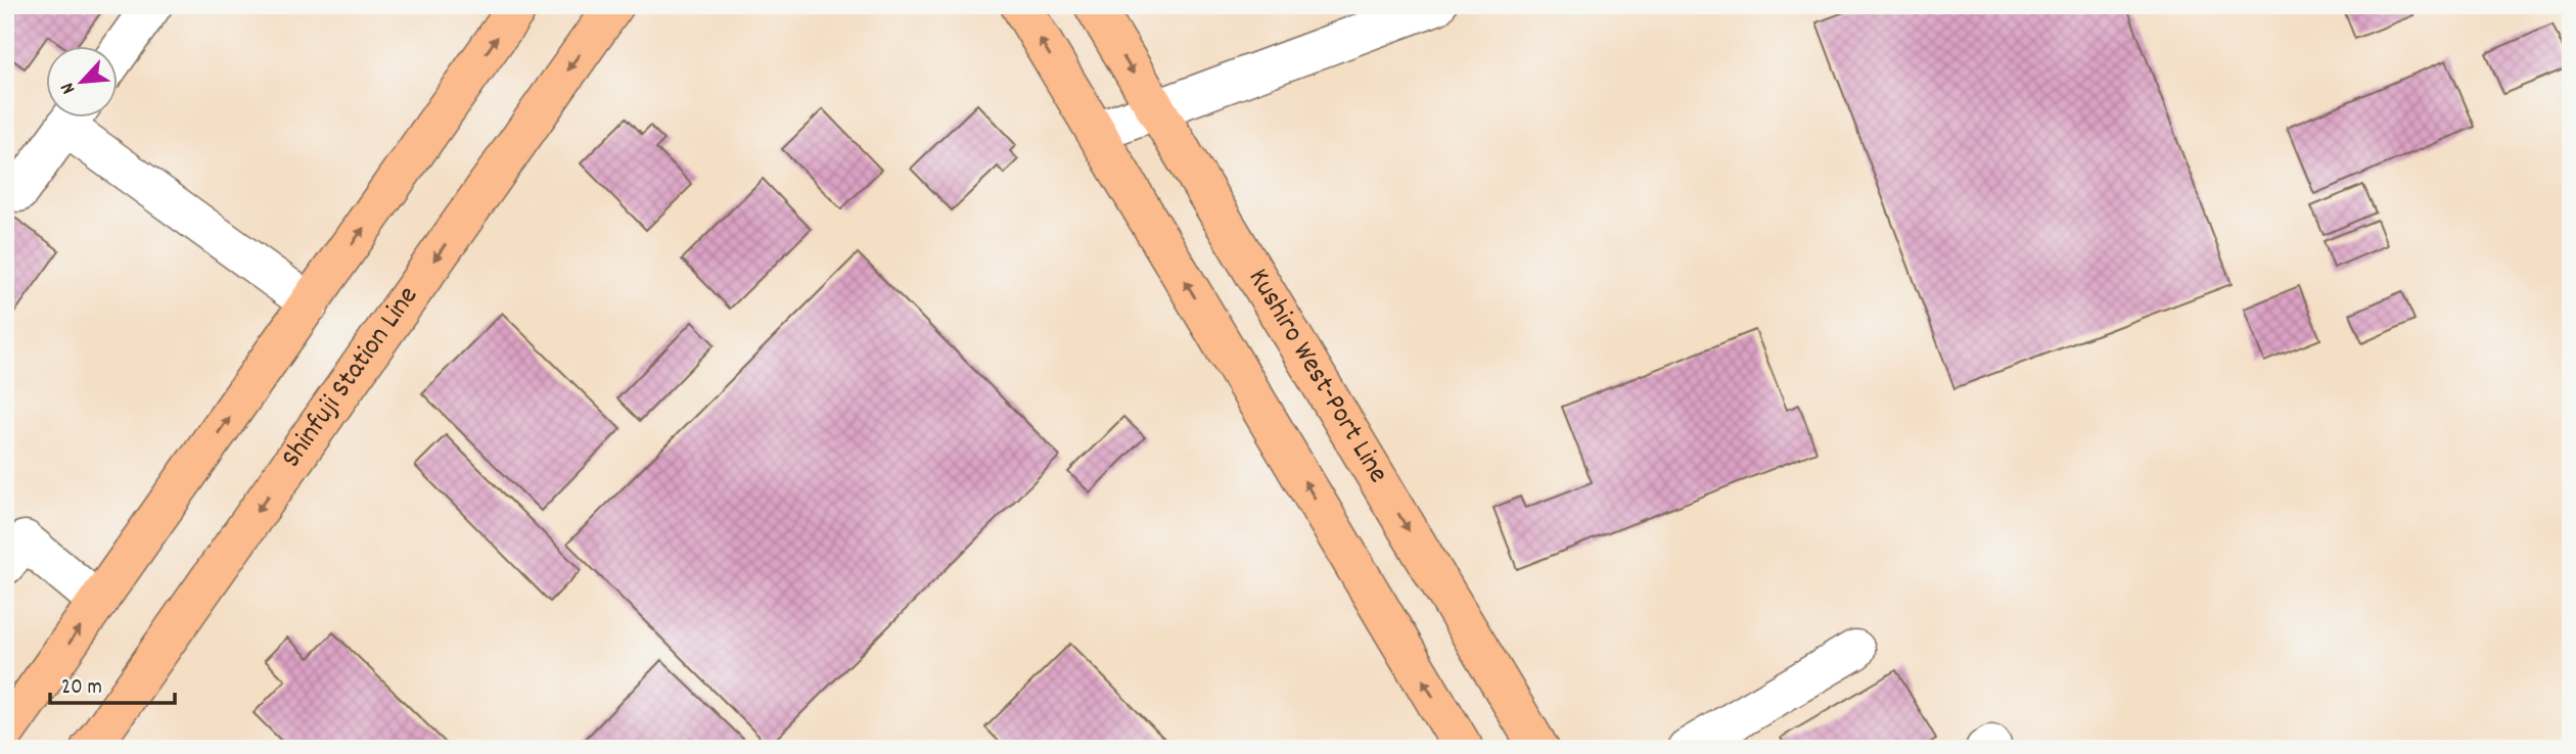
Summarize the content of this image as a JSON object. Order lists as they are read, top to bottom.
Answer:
{
  "streets": {
    "main road": ["Shinfuji Station Line", "Kushiro West-Port Line"]
  },
  "scale_bar": "20 m",
  "north": "bottom left"
}
